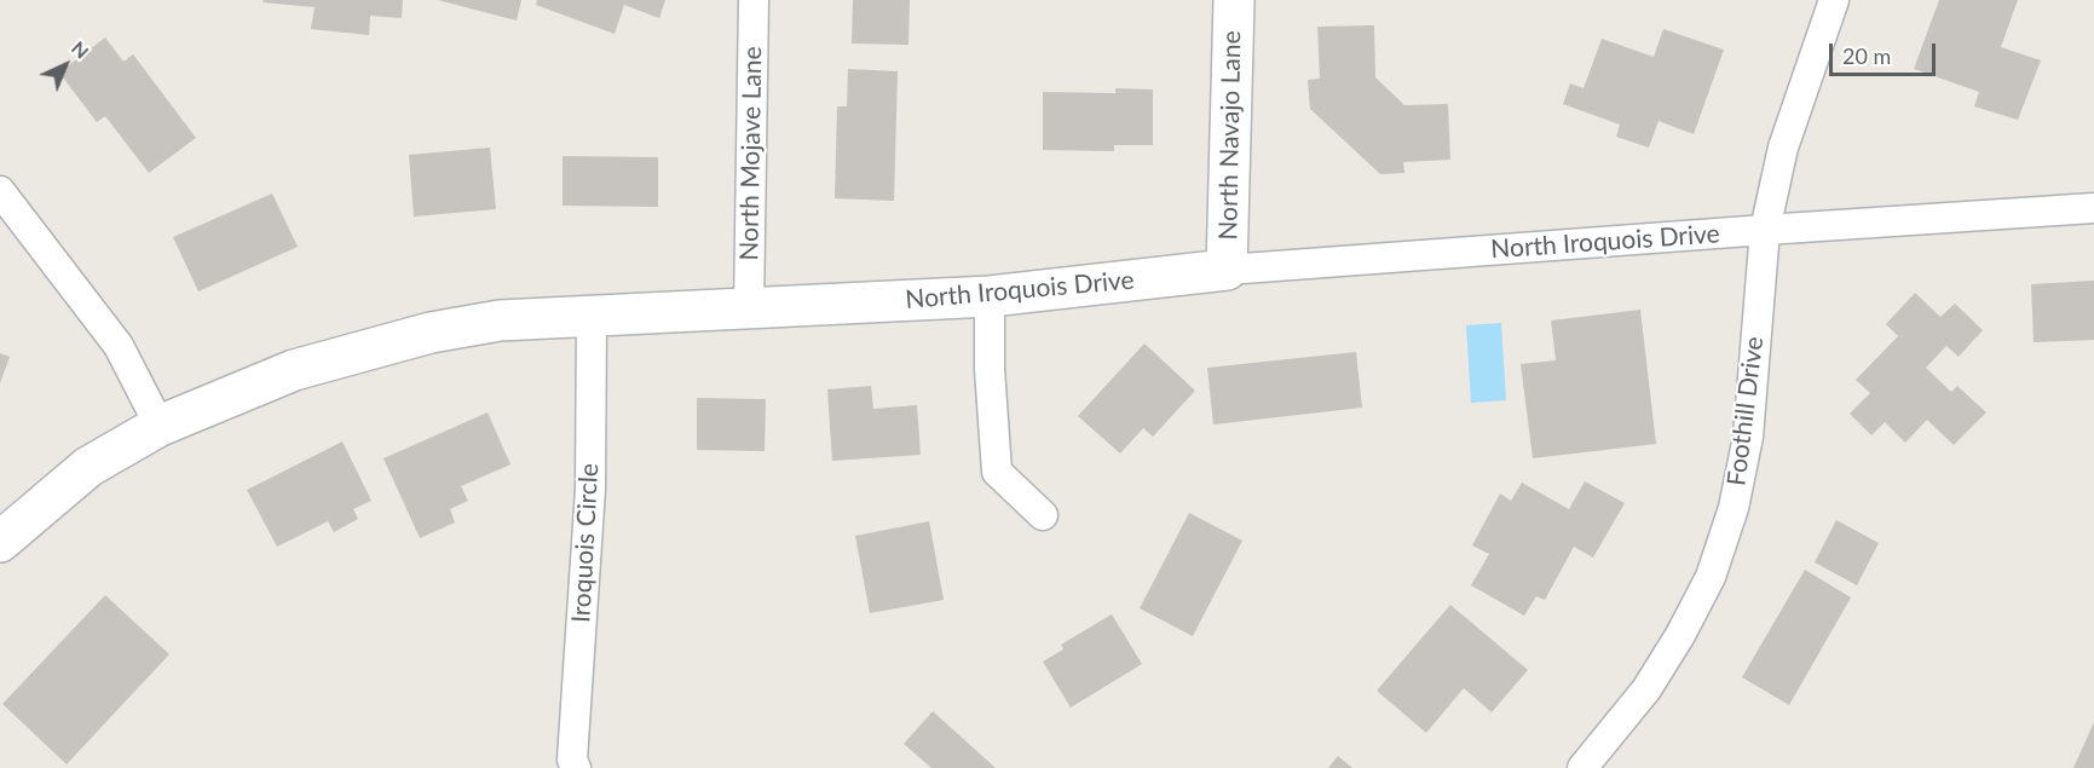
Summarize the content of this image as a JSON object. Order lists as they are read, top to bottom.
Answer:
{
  "streets": {
    "street": [
      "North Navajo Lane",
      "North Mojave Lane",
      "North Iroquois Drive",
      "Foothill Drive",
      "Iroquois Circle"
    ]
  },
  "crossings": [
    ["North Navajo Lane", "North Iroquois Drive"],
    ["North Mojave Lane", "North Iroquois Drive"],
    ["North Iroquois Drive", "Foothill Drive"],
    ["North Iroquois Drive", "Iroquois Circle"]
  ],
  "scale_bar": "20 m",
  "north": "top right"
}
